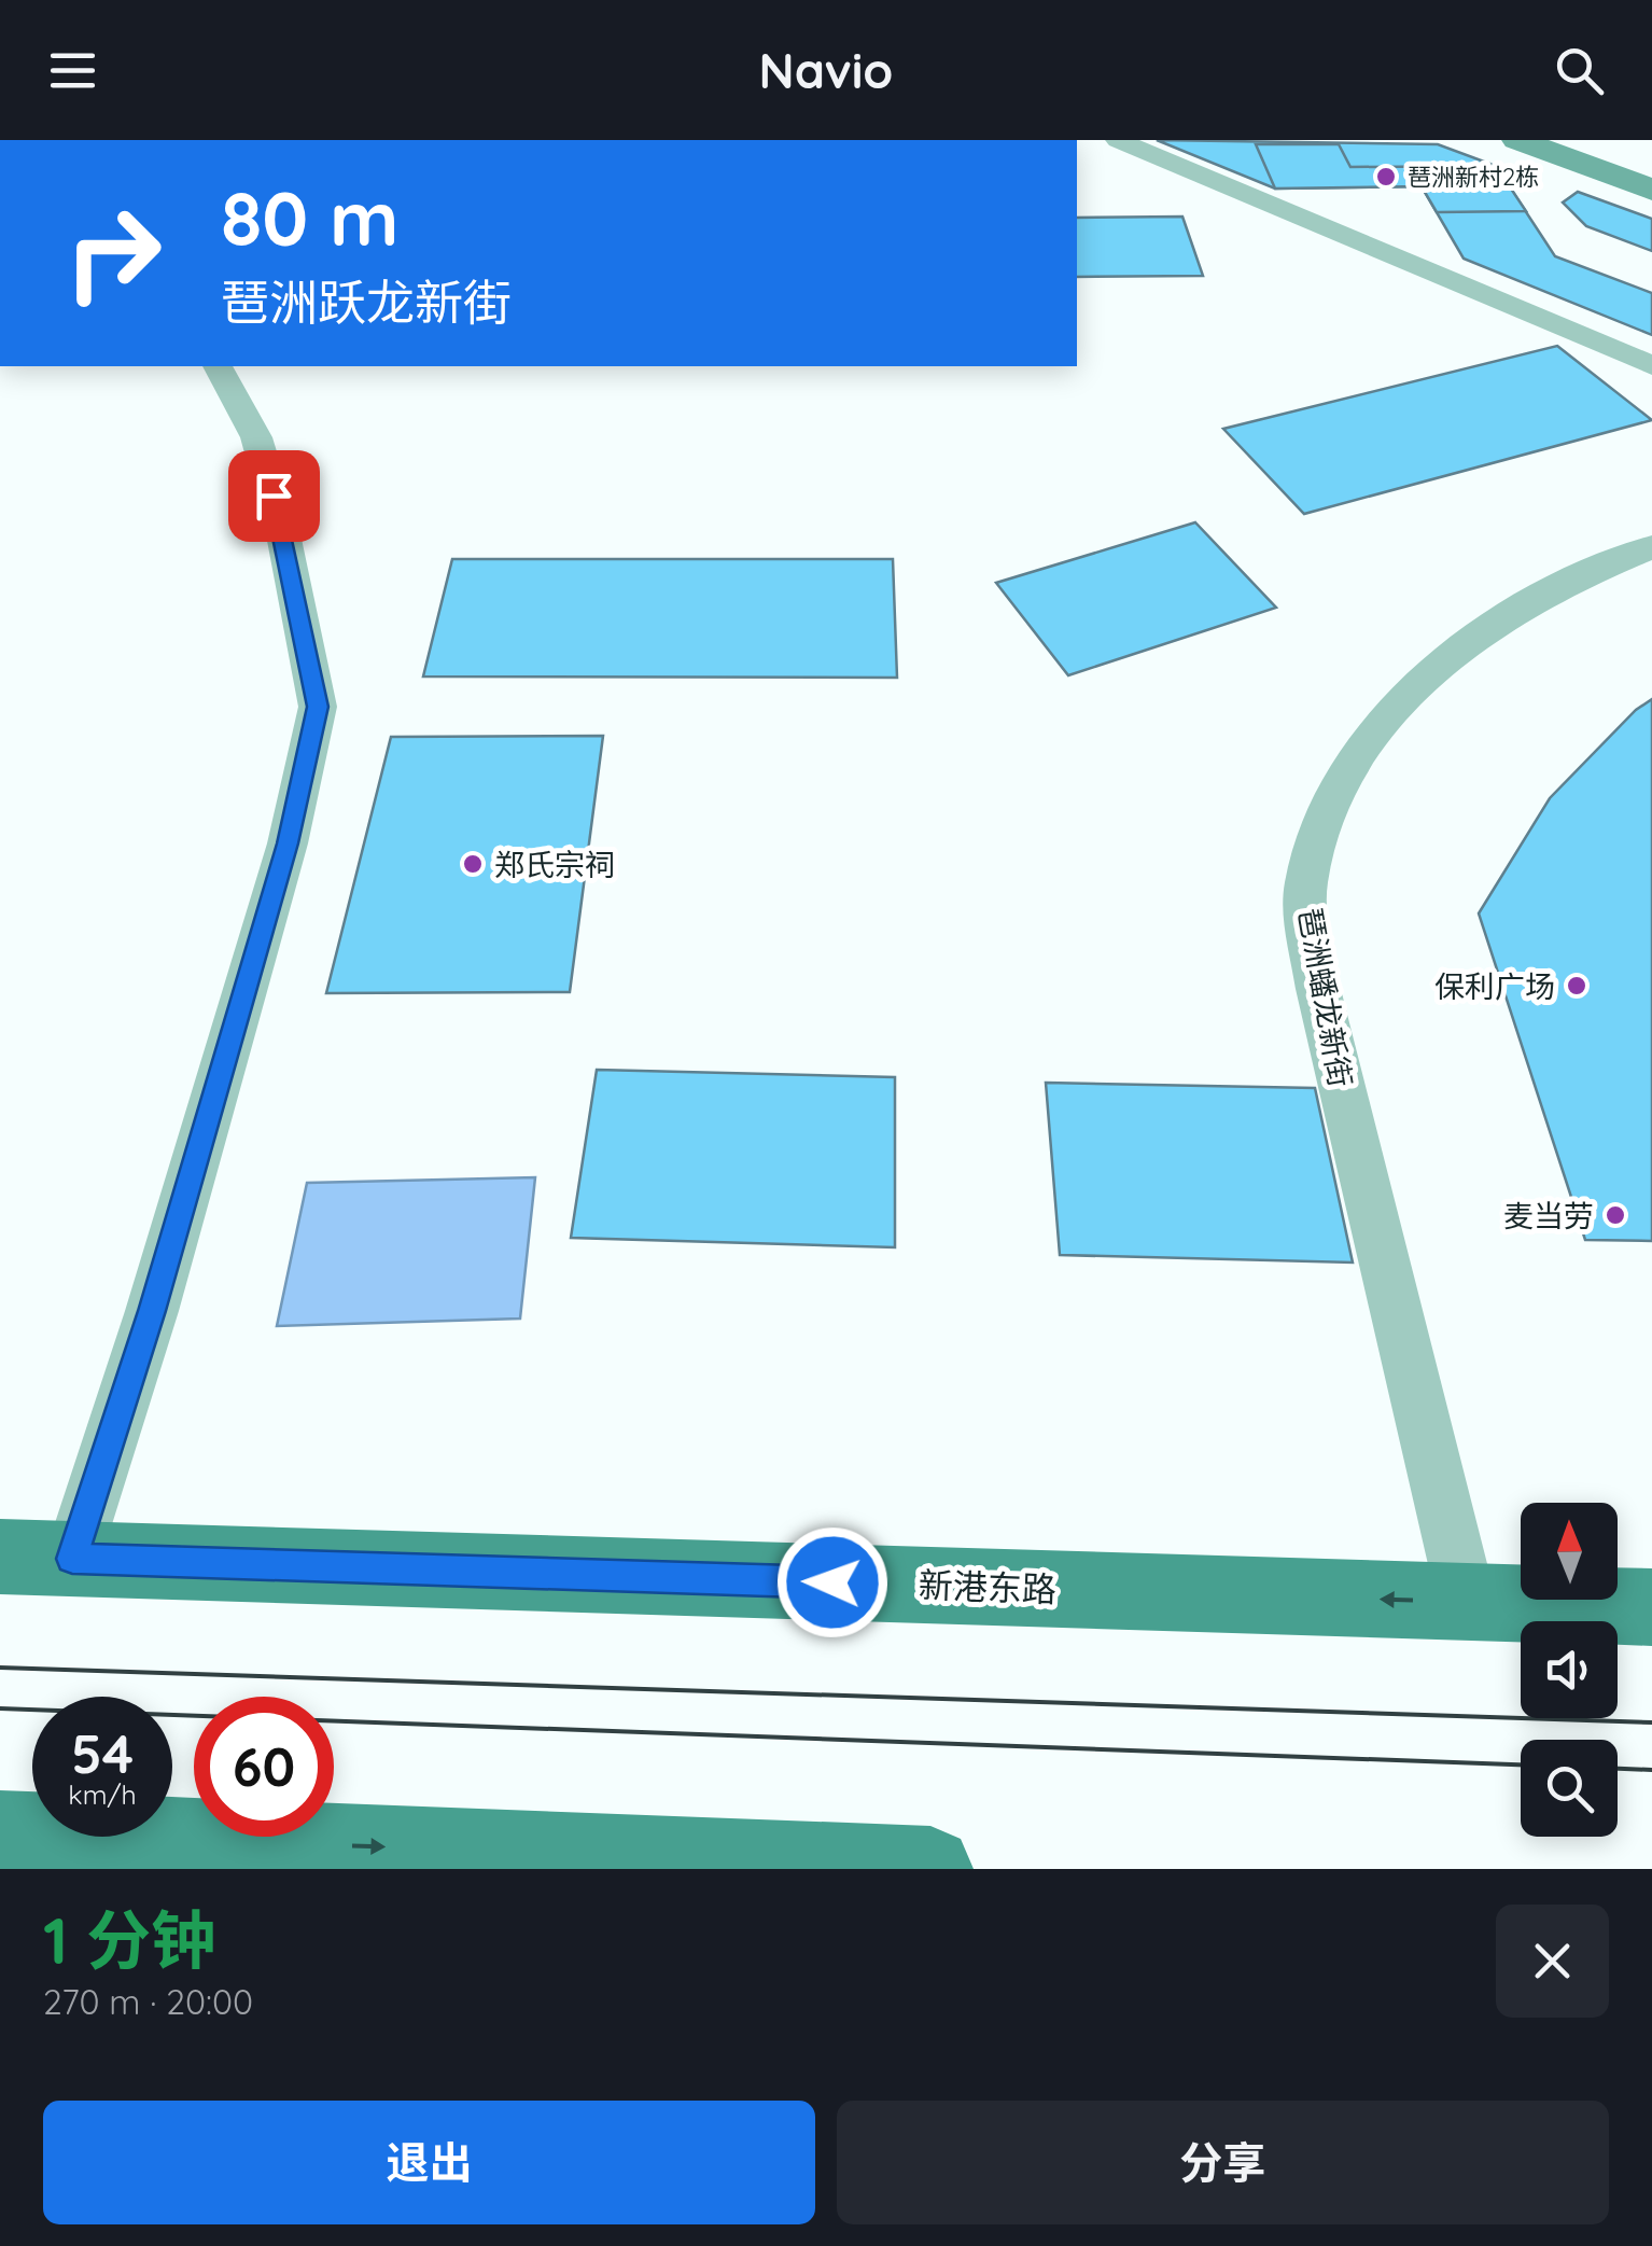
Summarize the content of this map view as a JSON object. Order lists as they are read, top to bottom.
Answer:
{
  "streets": {
    "main road": ["新港东路"],
    "street": ["琶洲蟠龙新街"]
  },
  "crossings": [
    ["琶洲蟠龙新街", "新港东路"]
  ],
  "places": [
    "琶洲新村2栋",
    "郑氏宗祠",
    "保利广场",
    "麦当劳"
  ],
  "north": "top",
  "page": {
    "header": "Navio",
    "turn": ["80 m", "琶洲跃龙新街"],
    "speed": "54 km/h",
    "limit": "60",
    "heading": ["1 分钟", "270 m · 20:00"],
    "buttons": ["退出", "分享"]
  }
}
